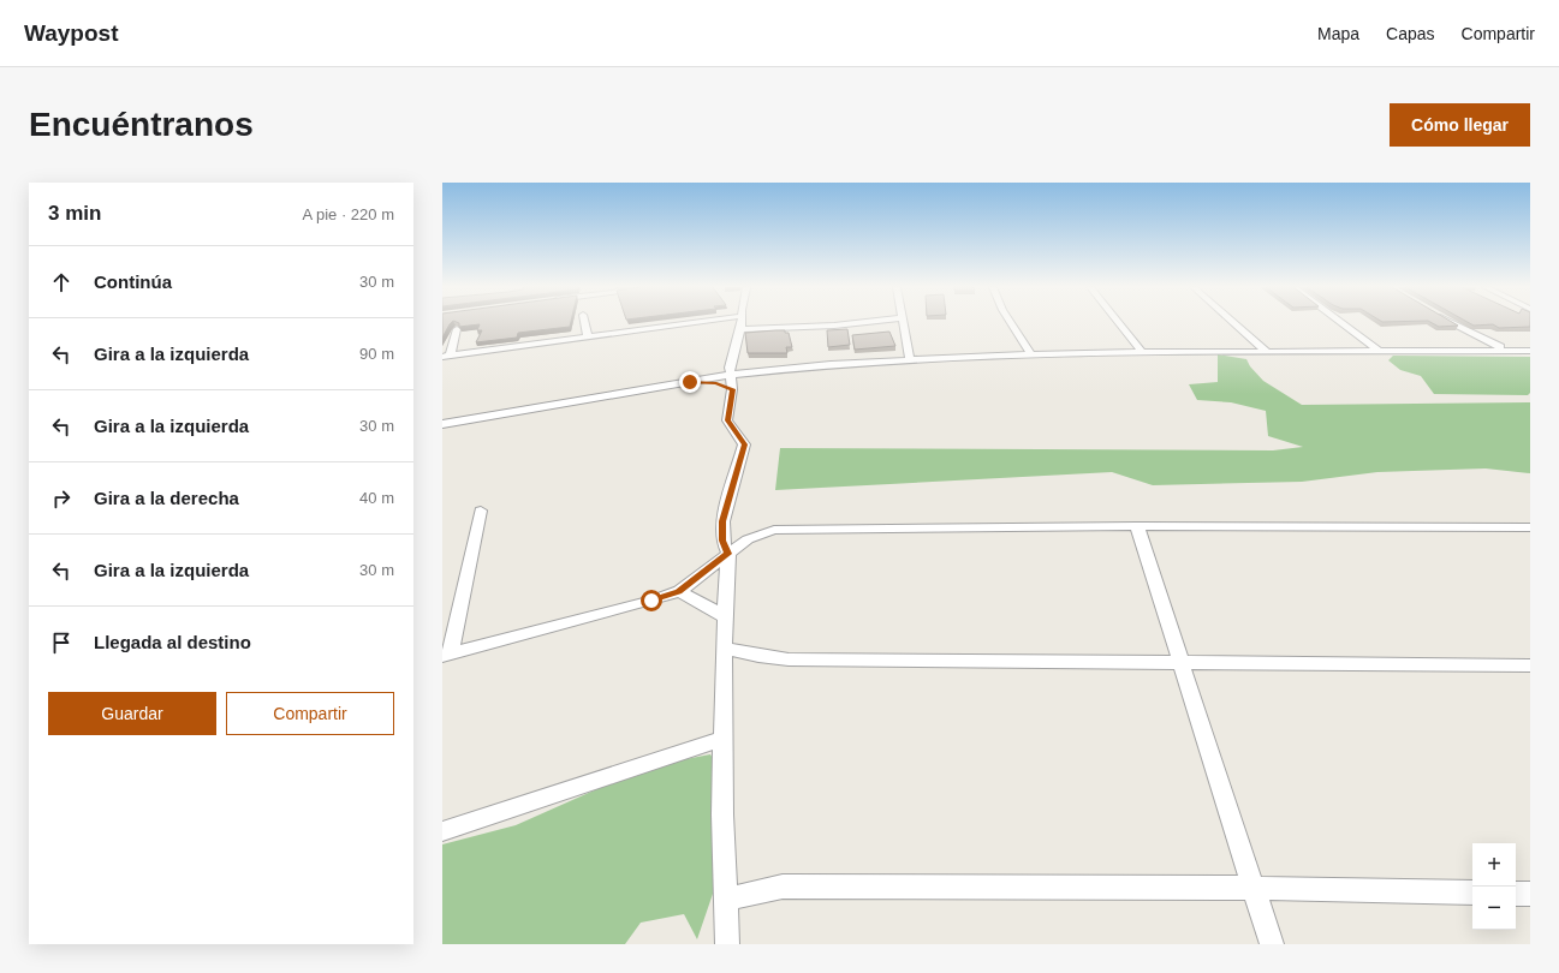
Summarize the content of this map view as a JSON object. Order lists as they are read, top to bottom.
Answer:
{
  "page": {
    "header": "Waypost",
    "nav": ["Mapa", "Capas", "Compartir"],
    "buttons": [
      "Cómo llegar",
      ["Guardar", "Compartir"]
    ],
    "title": "Encuéntranos",
    "heading": ["3 min", "A pie · 220 m"],
    "list": [
      ["Continúa", "30 m"],
      ["Gira a la izquierda", "90 m"],
      ["Gira a la izquierda", "30 m"],
      ["Gira a la derecha", "40 m"],
      ["Gira a la izquierda", "30 m"],
      "Llegada al destino"
    ],
    "map_buttons": ["+", "−"]
  }
}
